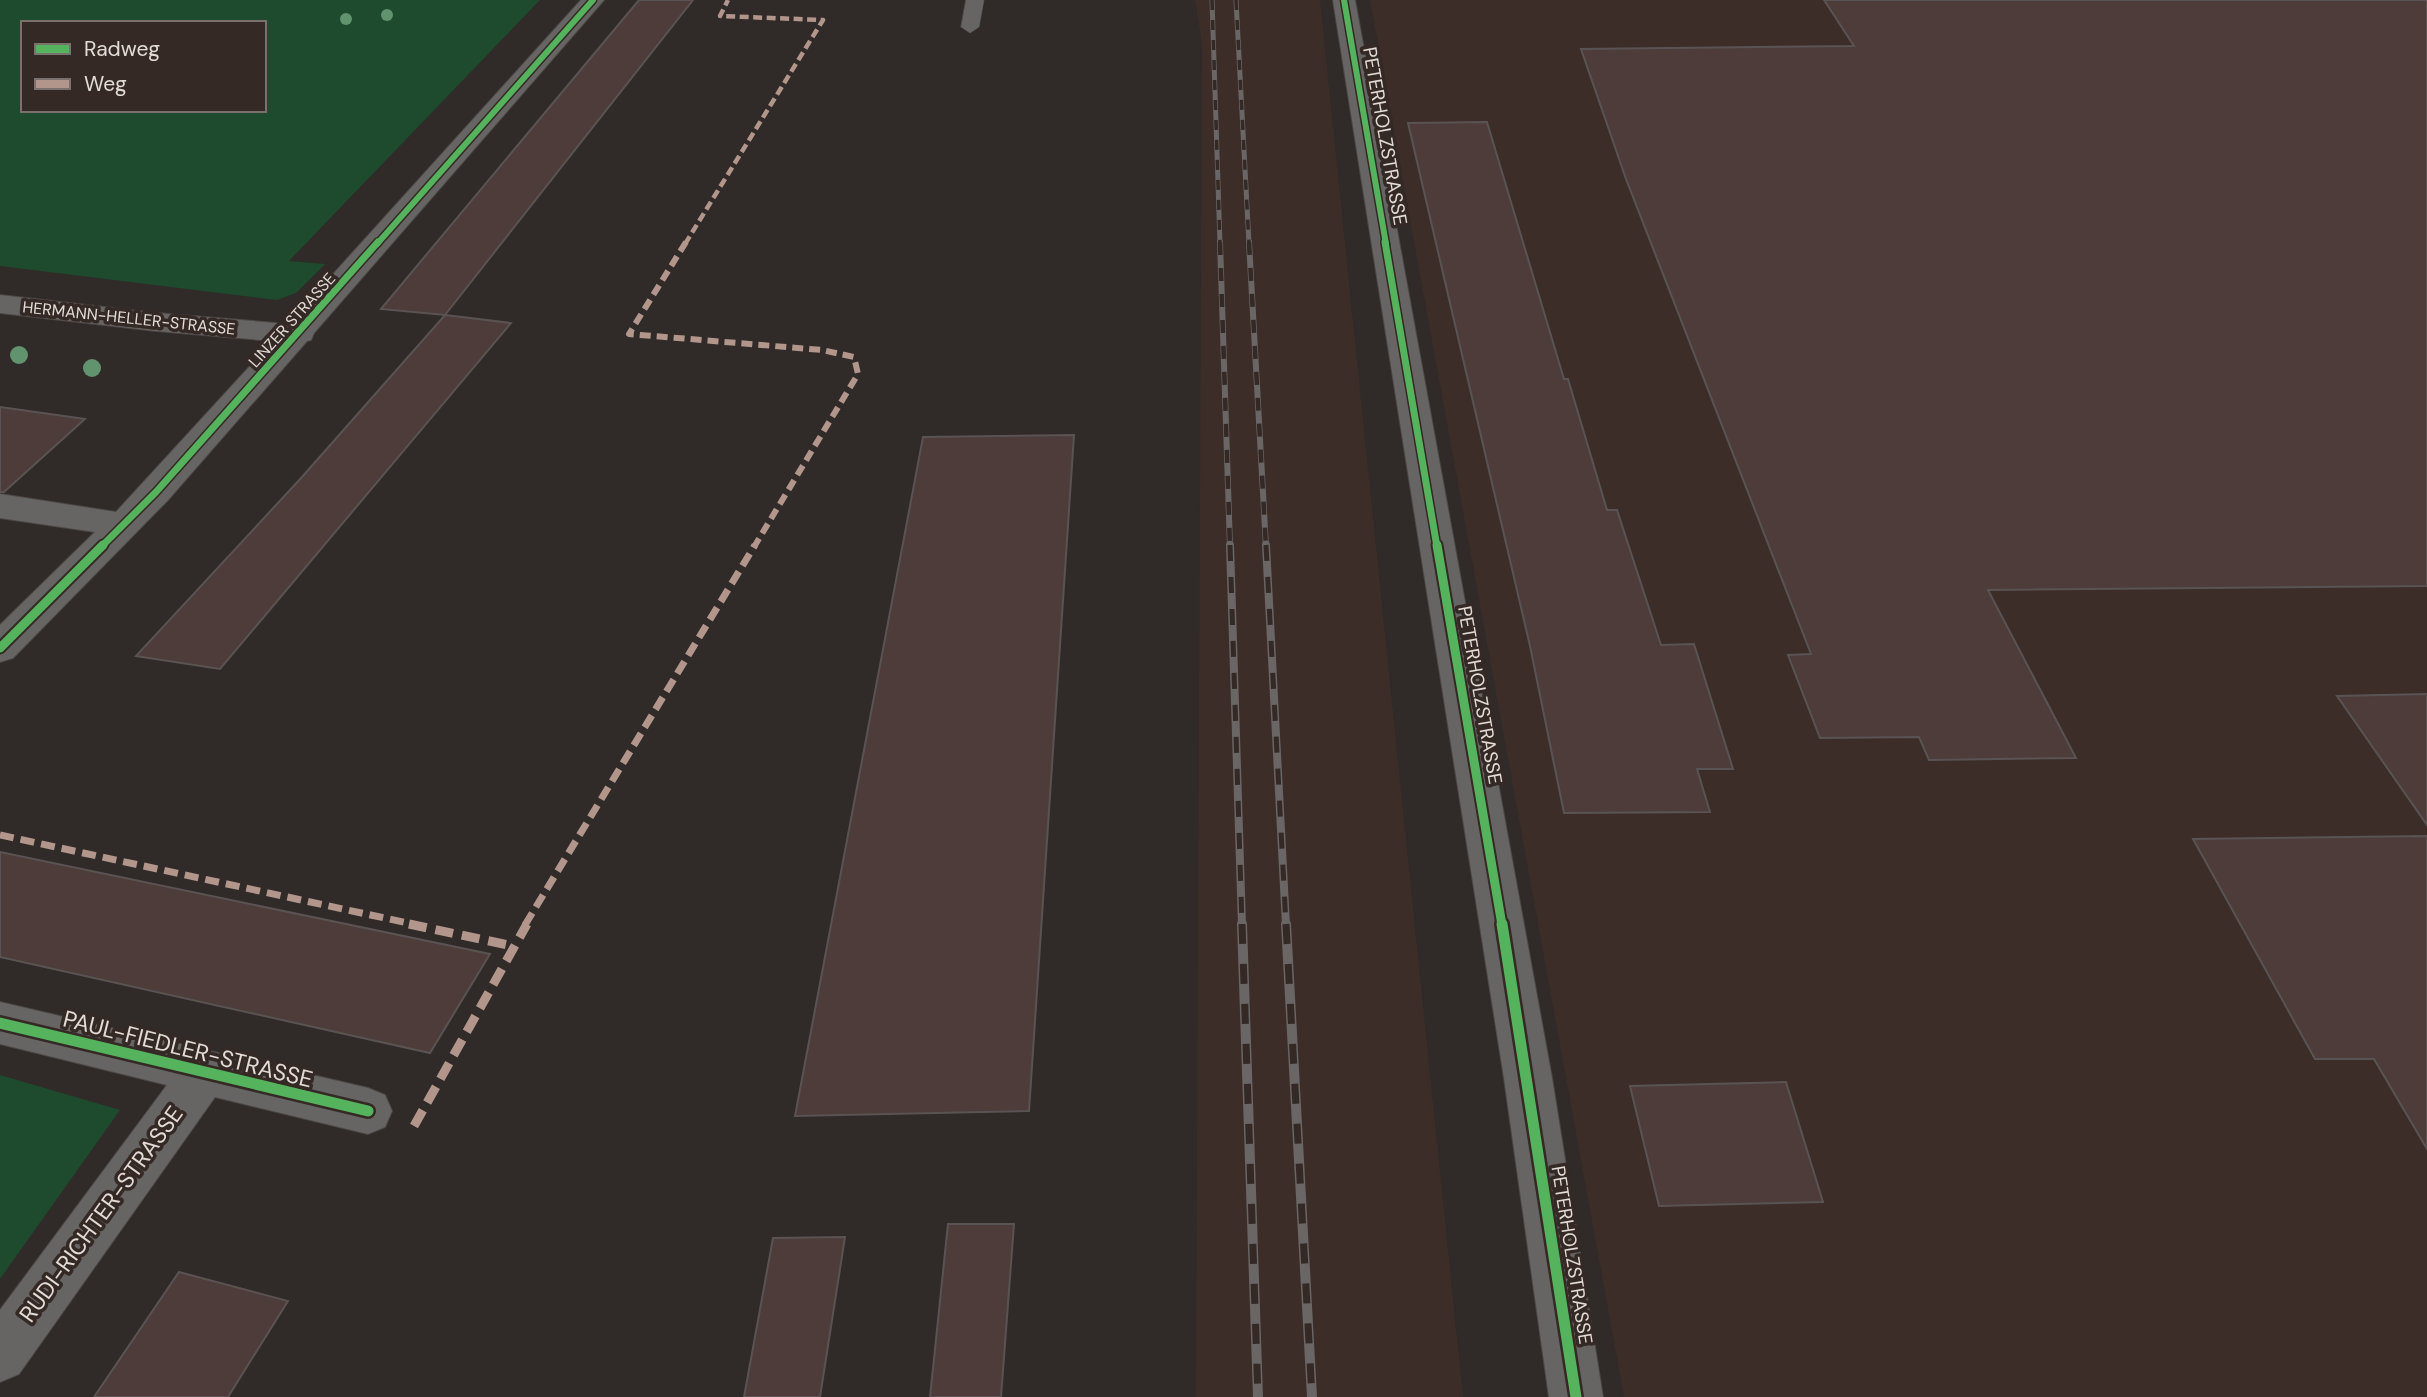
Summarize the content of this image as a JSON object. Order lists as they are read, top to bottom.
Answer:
{
  "streets": {
    "street": [
      "PETERHOLZSTRASSE",
      "HERMANN-HELLER-STRASSE",
      "LINZER STRASSE",
      "PAUL-FIEDLER-STRASSE",
      "RUDI-RICHTER-STRASSE"
    ]
  },
  "crossings": [
    ["HERMANN-HELLER-STRASSE", "LINZER STRASSE"],
    ["PAUL-FIEDLER-STRASSE", "RUDI-RICHTER-STRASSE"]
  ],
  "legend": ["Radweg", "Weg"]
}
